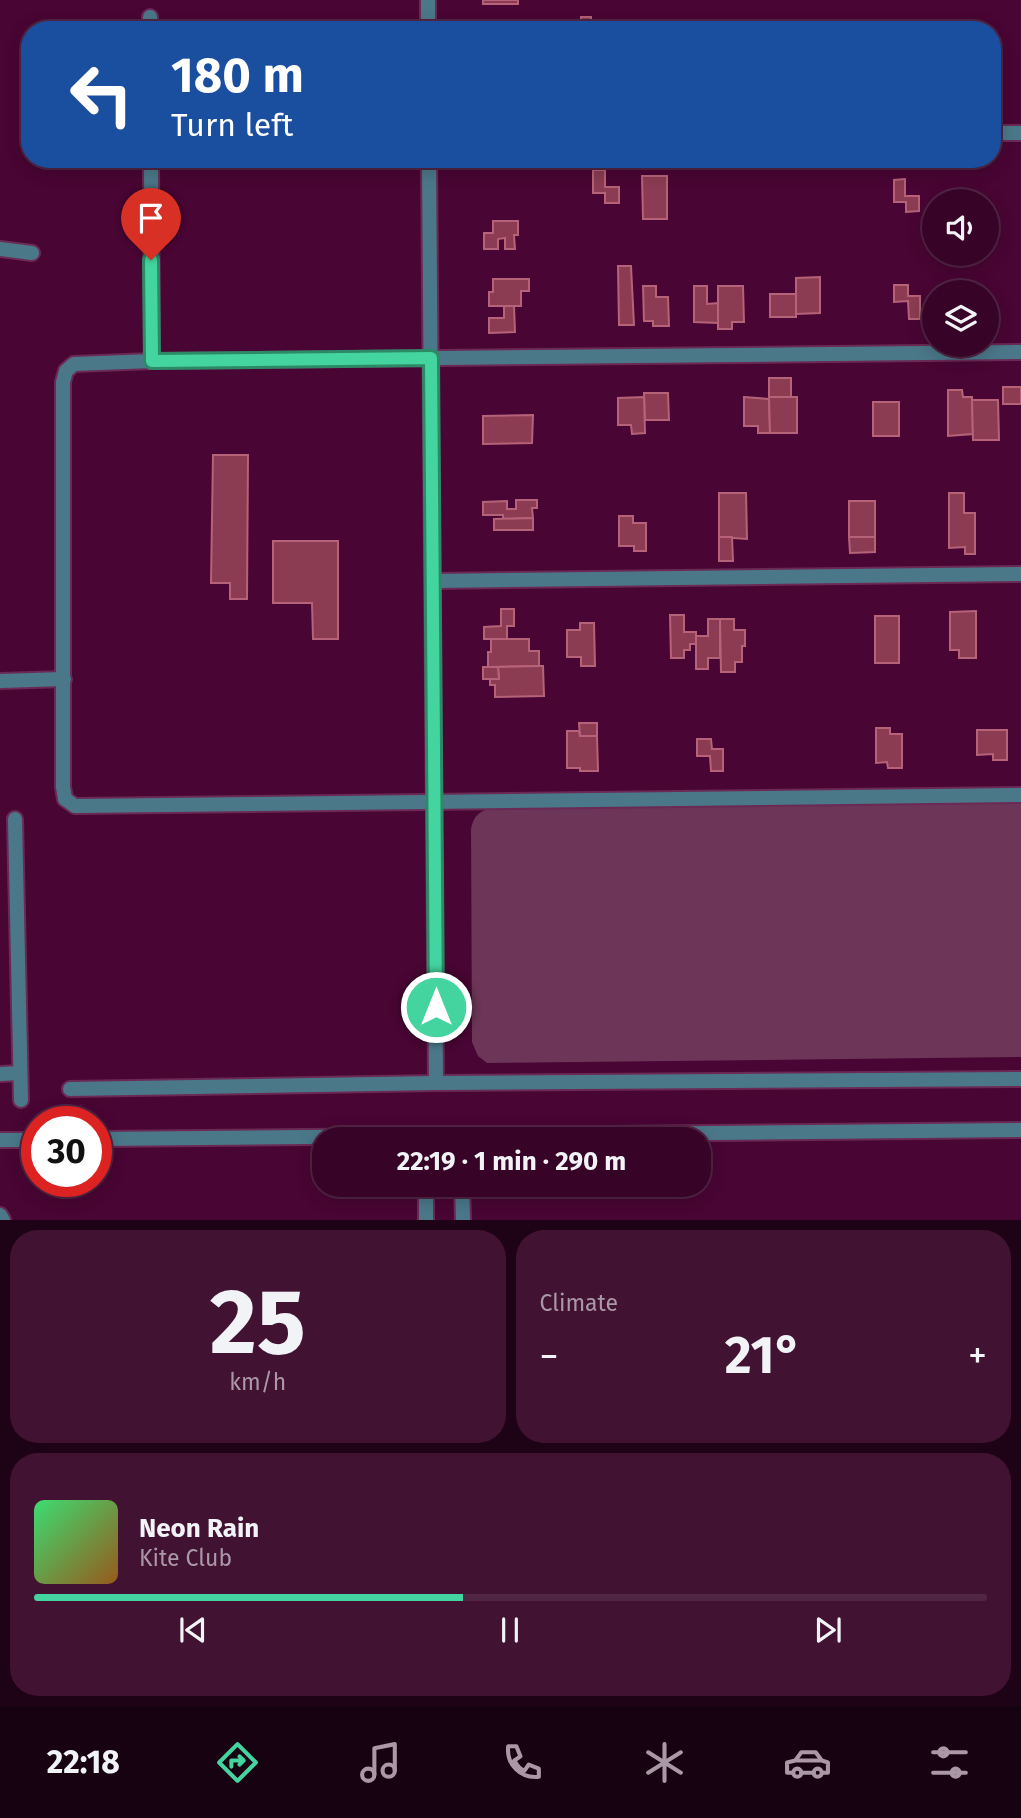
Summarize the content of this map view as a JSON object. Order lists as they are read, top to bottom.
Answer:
{
  "page": {
    "turn": ["180 m", "Turn left"],
    "limit": "30",
    "trip": "22:19 · 1 min · 290 m",
    "tile": [
      ["25", "km/h"],
      "Climate"
    ],
    "heat": ["−", "21°", "+"],
    "song": ["Neon Rain", "Kite Club"],
    "tabs": "22:18"
  }
}
